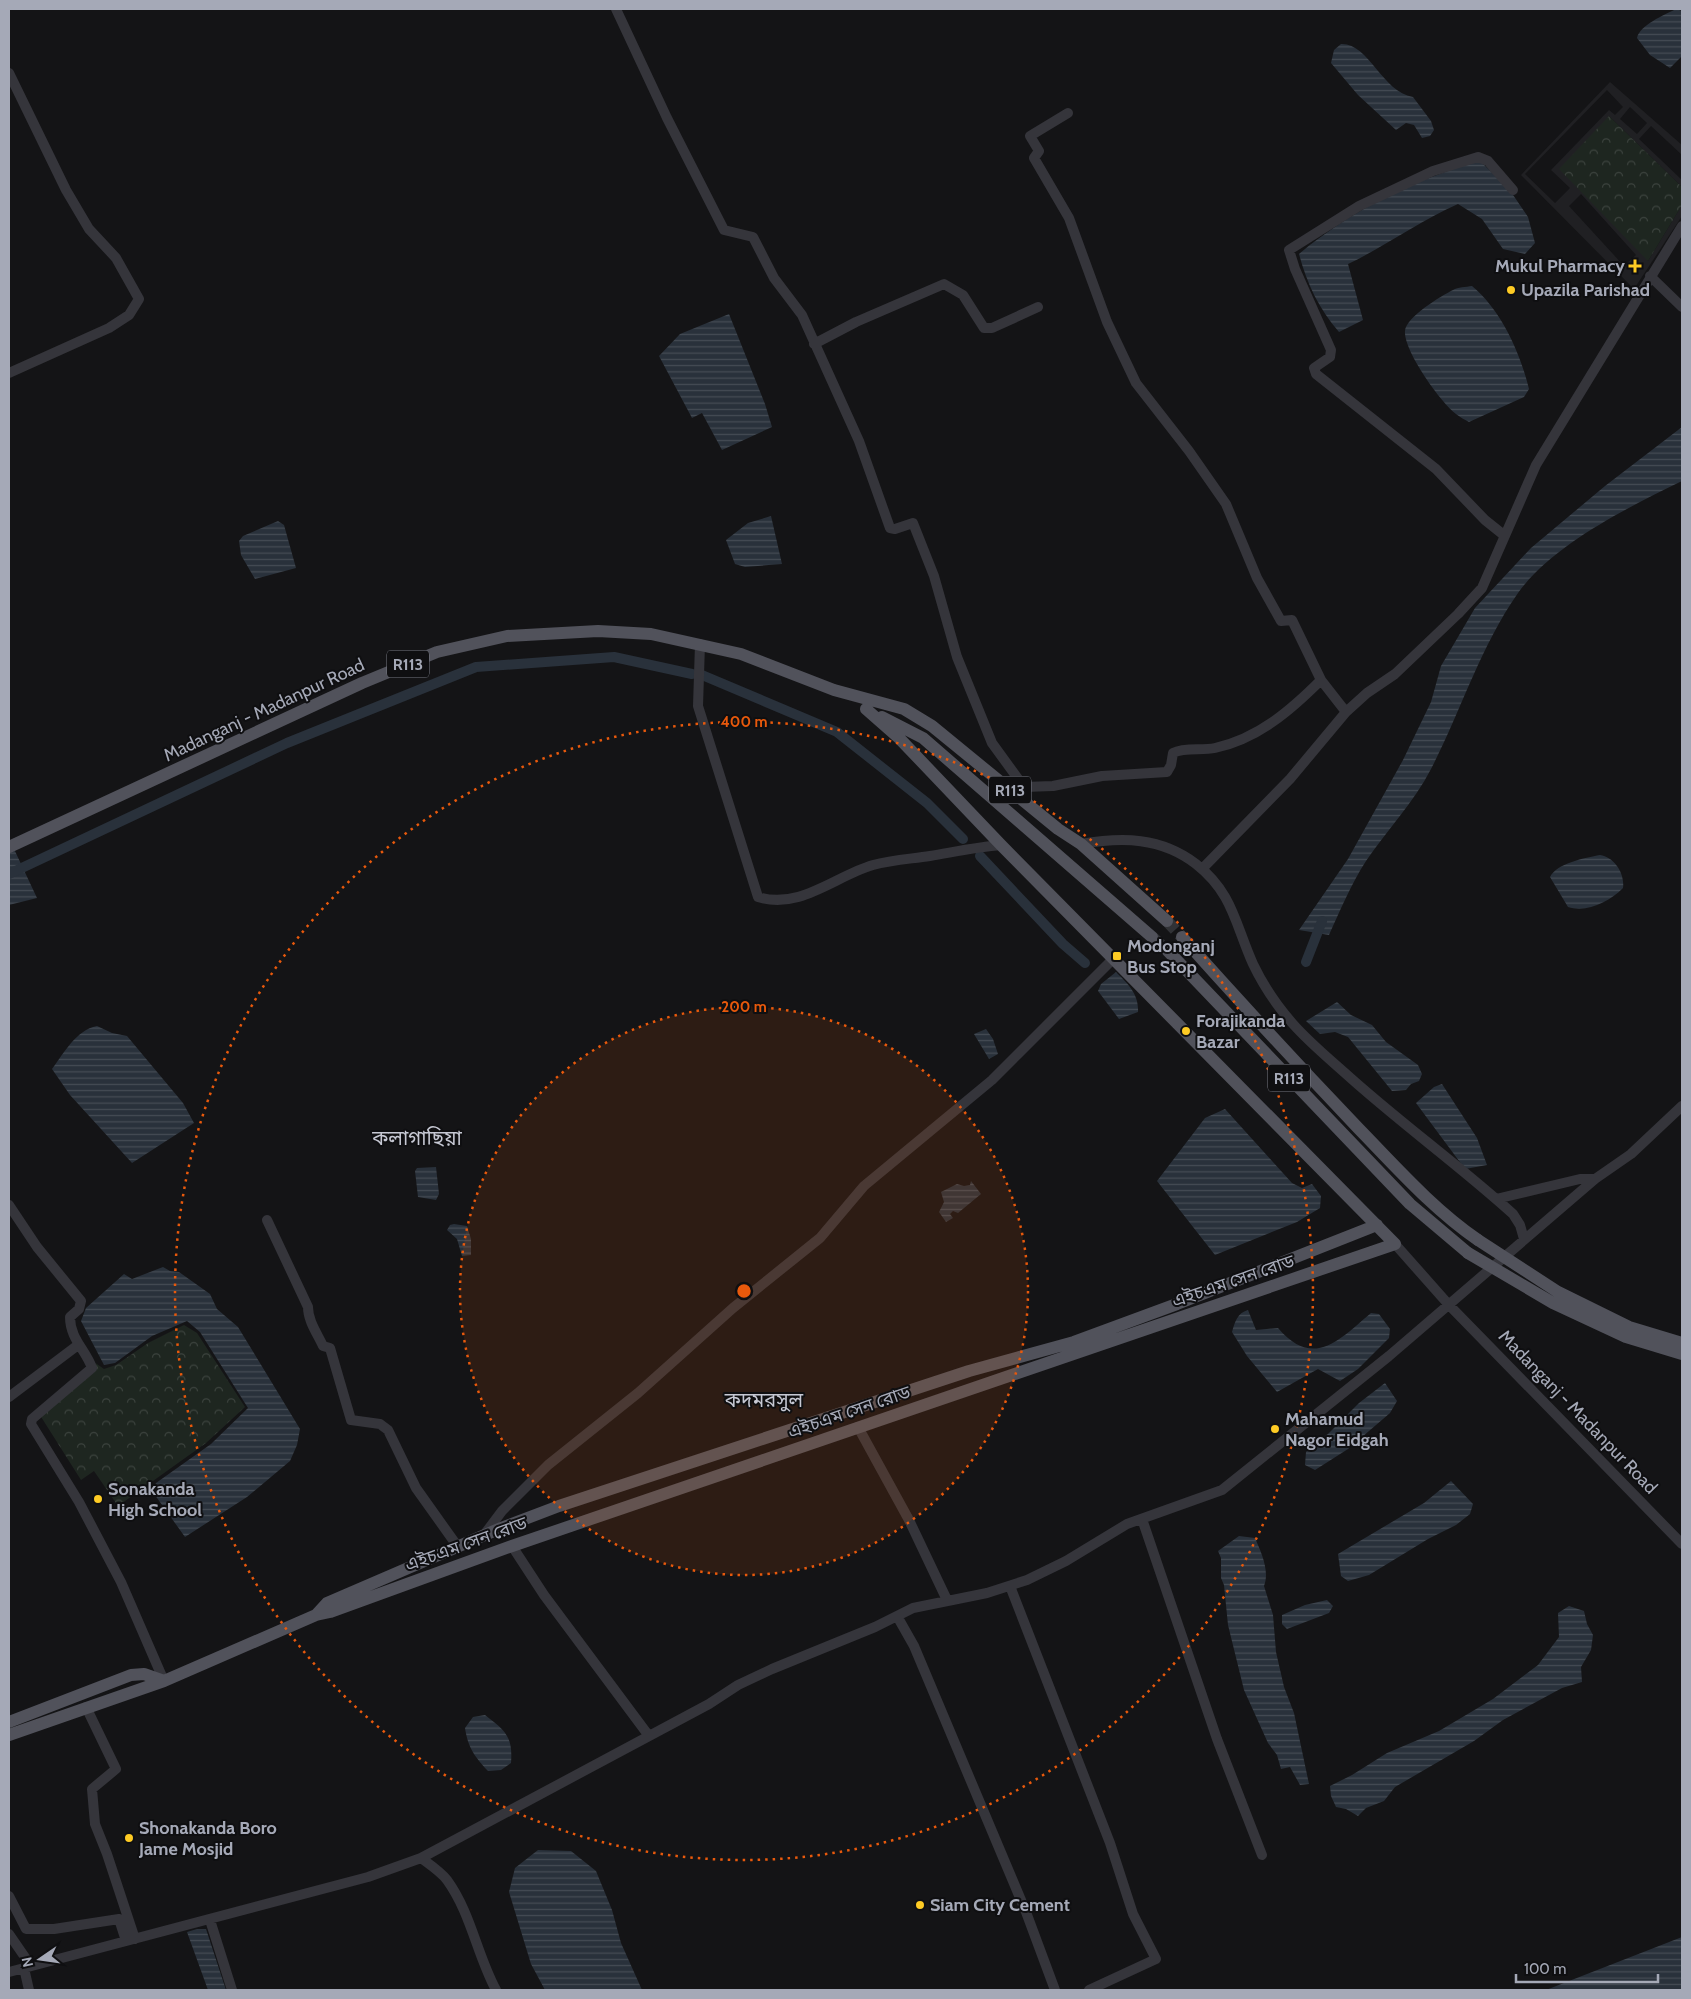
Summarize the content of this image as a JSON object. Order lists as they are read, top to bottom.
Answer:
{
  "streets": {
    "main road": ["R113", "Madanganj - Madanpur Road", "এইচএম সেন রোড"]
  },
  "crossings": [
    ["Madanganj - Madanpur Road", "এইচএম সেন রোড"]
  ],
  "districts": ["কলাগাছিয়া", "কদমরসুল"],
  "places": {
    "health": ["Mukul Pharmacy"],
    "other": [
      "Upazila Parishad",
      "Forajikanda Bazar",
      "Mahamud Nagor Eidgah",
      "Sonakanda High School",
      "Shonakanda Boro Jame Mosjid",
      "Siam City Cement"
    ],
    "transit": ["Modonganj Bus Stop"]
  },
  "scale_bar": "100 m",
  "north": "left",
  "rings": ["400 m", "200 m"]
}
